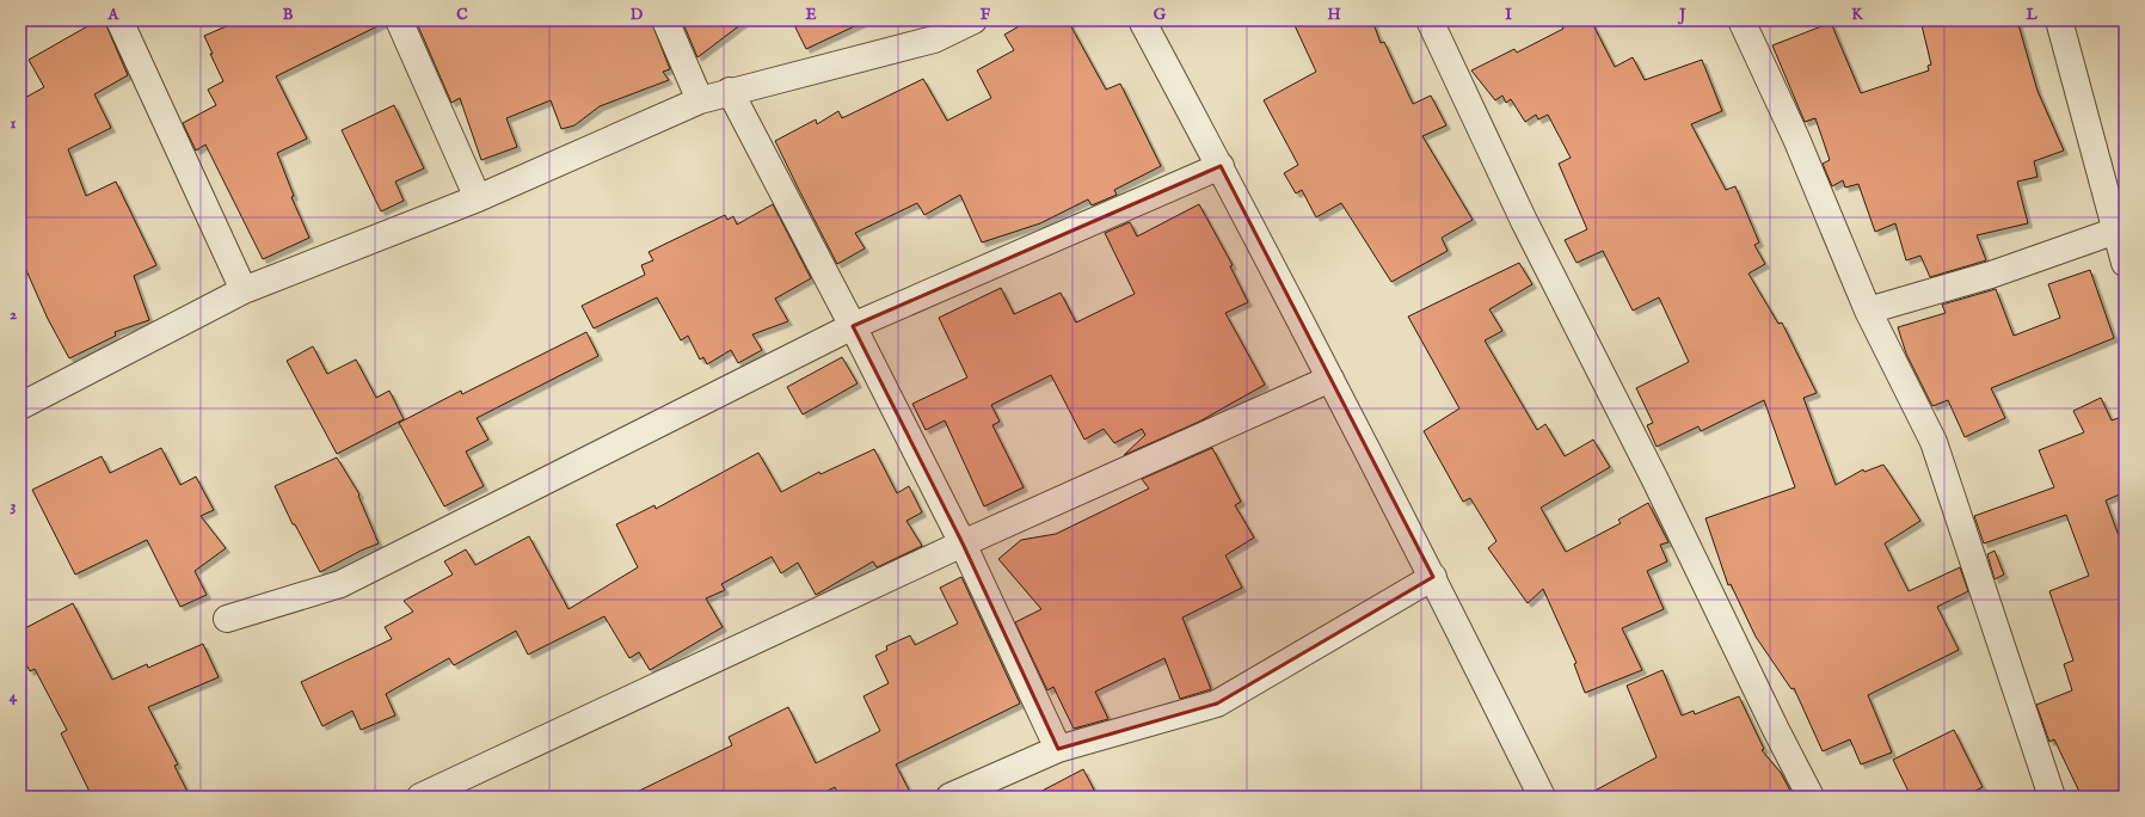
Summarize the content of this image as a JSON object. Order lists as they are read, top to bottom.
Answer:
{
  "grid": {
    "columns": [
      "A",
      "B",
      "C",
      "D",
      "E",
      "F",
      "G",
      "H",
      "I",
      "J",
      "K",
      "L"
    ],
    "rows": [
      "1",
      "2",
      "3",
      "4"
    ]
  }
}
